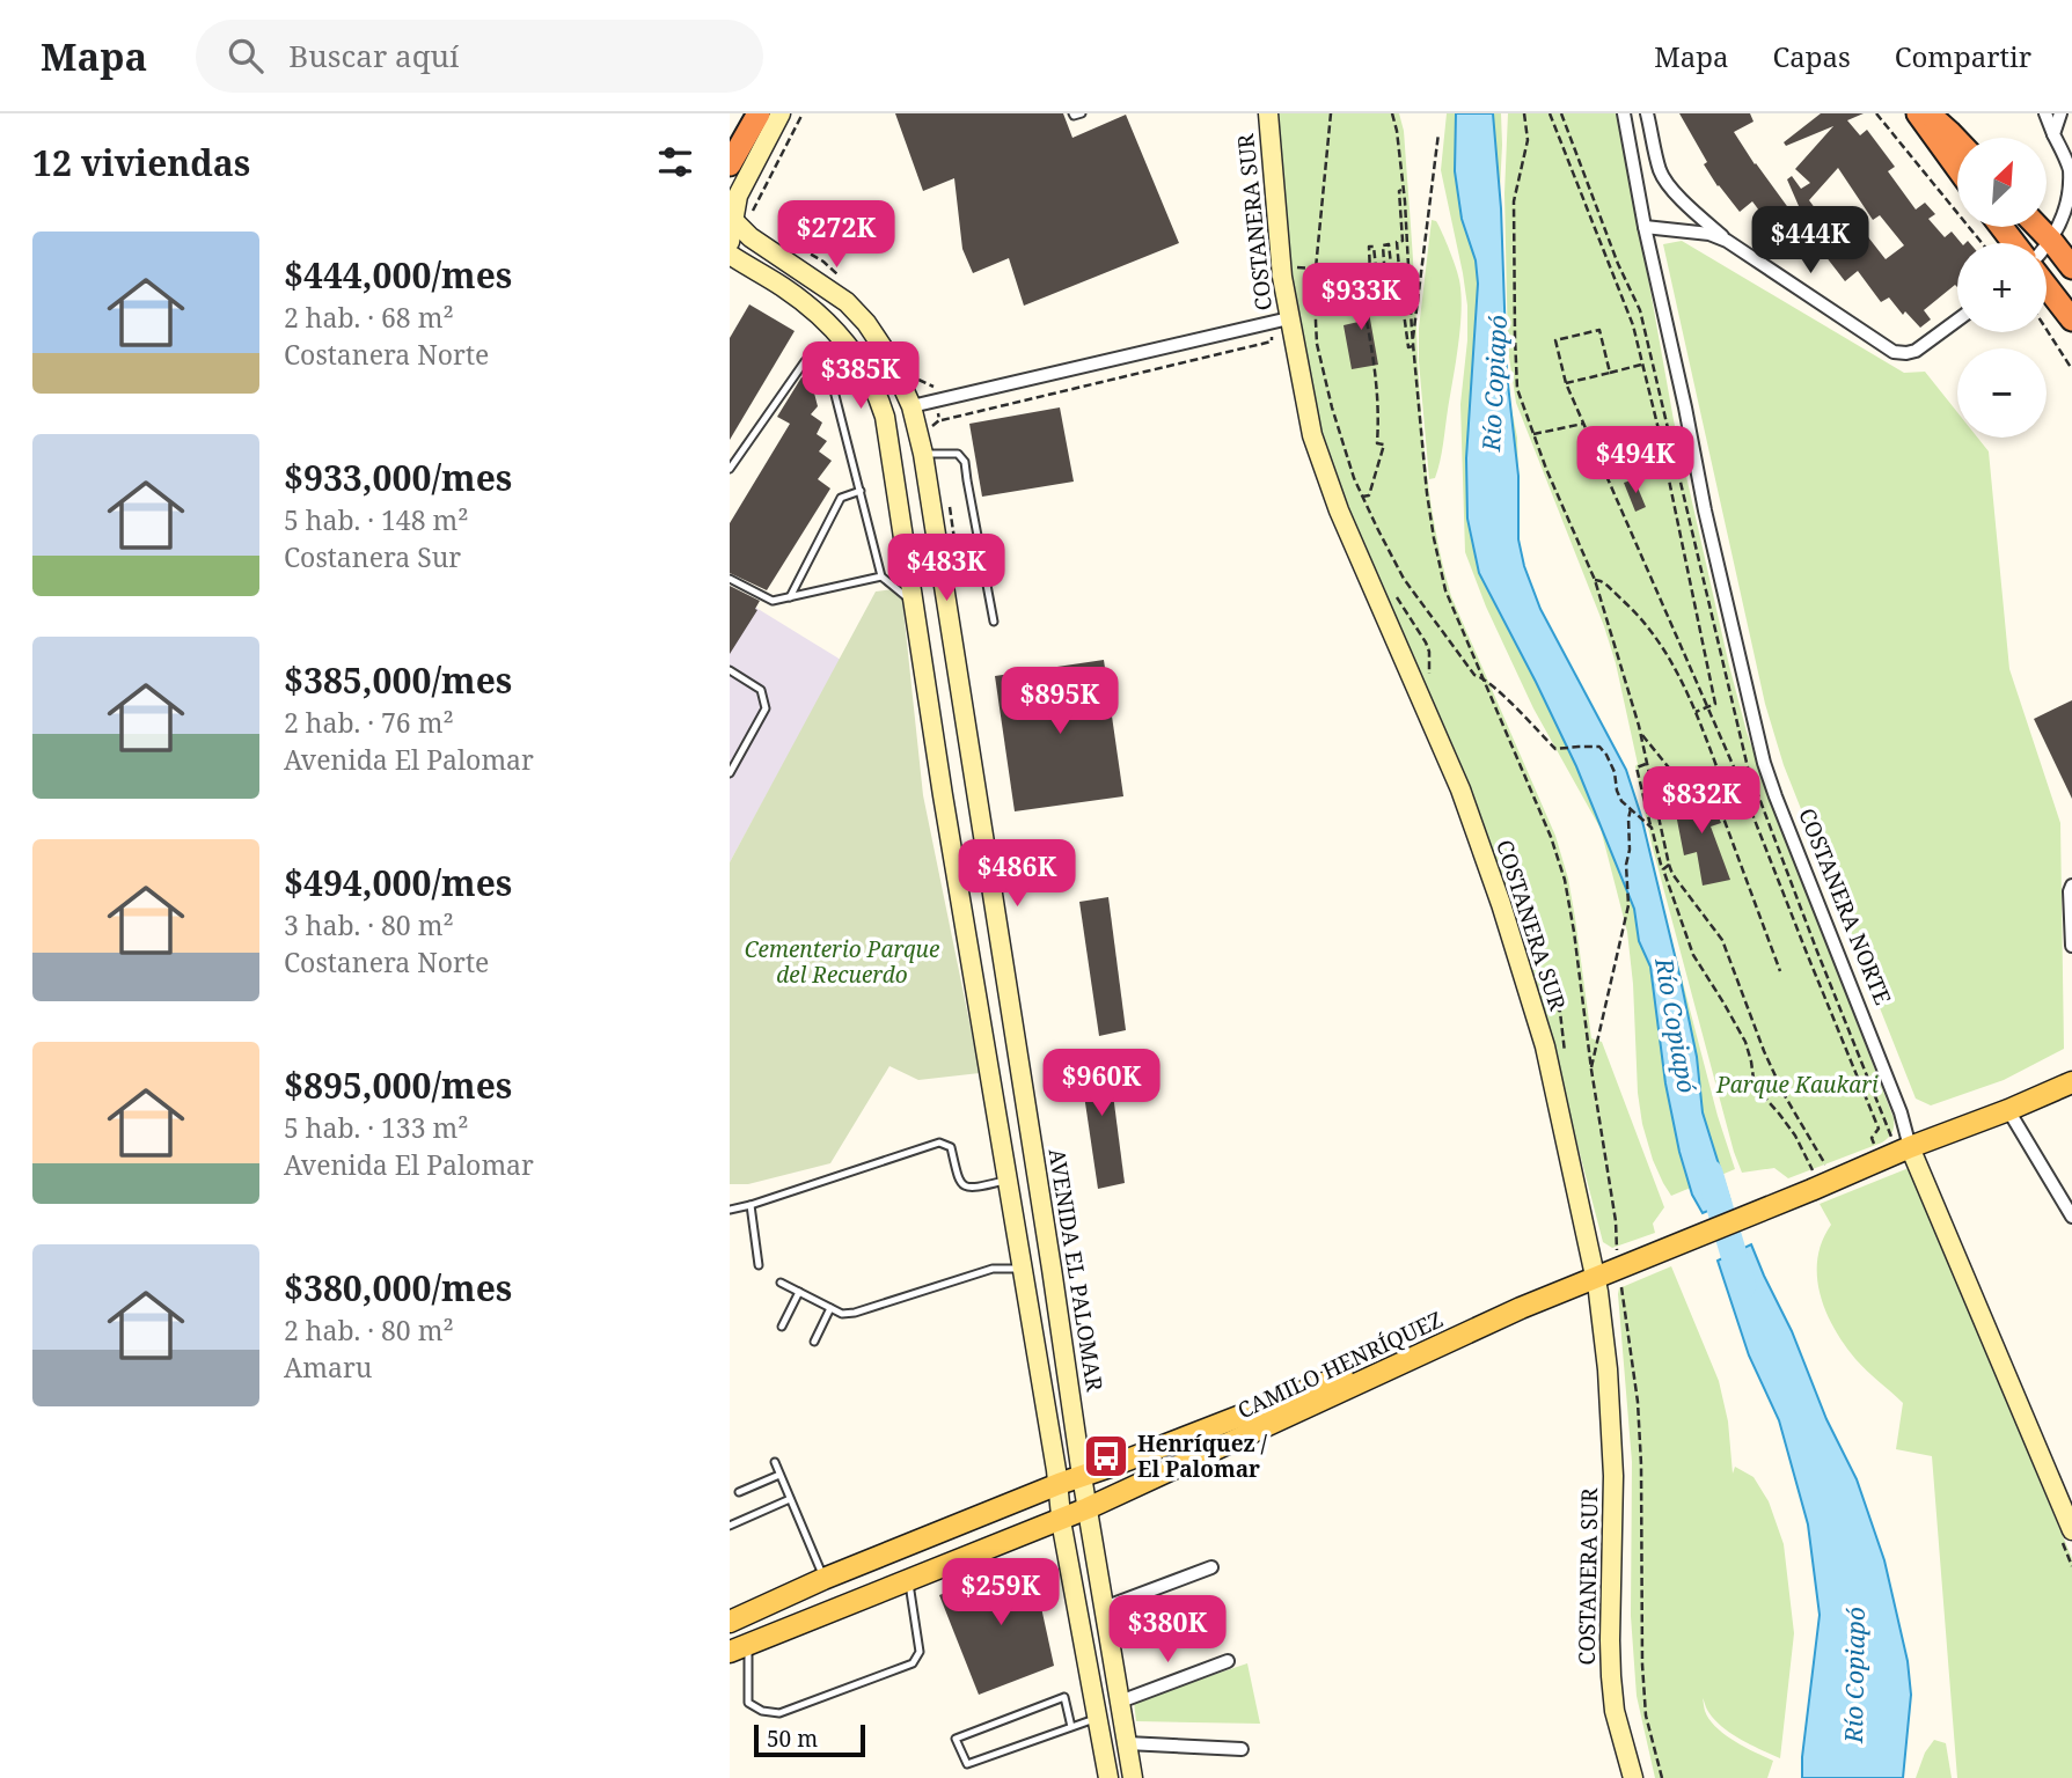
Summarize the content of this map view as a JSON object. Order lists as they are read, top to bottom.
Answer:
{
  "streets": {
    "main road": ["CAMILO HENRÍQUEZ"],
    "street": ["COSTANERA SUR", "COSTANERA NORTE", "AVENIDA EL PALOMAR"]
  },
  "crossings": [
    ["COSTANERA SUR", "CAMILO HENRÍQUEZ"],
    ["COSTANERA NORTE", "CAMILO HENRÍQUEZ"],
    ["AVENIDA EL PALOMAR", "CAMILO HENRÍQUEZ"]
  ],
  "water": ["Río Copiapó"],
  "parks": ["Cementerio Parque del Recuerdo", "Parque Kaukari"],
  "places": {
    "bus stop": ["Henríquez / El Palomar"]
  },
  "scale_bar": "50 m",
  "north": "top right",
  "page": {
    "header": "Mapa",
    "search": "Buscar aquí",
    "nav": ["Mapa", "Capas", "Compartir"],
    "heading": "12 viviendas",
    "map_buttons": ["+", "−"],
    "price": [
      "$272K",
      "$444K",
      "$933K",
      "$385K",
      "$494K",
      "$483K",
      "$895K",
      "$832K",
      "$486K",
      "$960K",
      "$259K",
      "$380K"
    ],
    "list": [
      {
        "name": "$444,000/mes",
        "note": "2 hab. · 68 m² · Costanera Norte"
      },
      {
        "name": "$933,000/mes",
        "note": "5 hab. · 148 m² · Costanera Sur"
      },
      {
        "name": "$385,000/mes",
        "note": "2 hab. · 76 m² · Avenida El Palomar"
      },
      {
        "name": "$494,000/mes",
        "note": "3 hab. · 80 m² · Costanera Norte"
      },
      {
        "name": "$895,000/mes",
        "note": "5 hab. · 133 m² · Avenida El Palomar"
      },
      {
        "name": "$380,000/mes",
        "note": "2 hab. · 80 m² · Amaru"
      }
    ],
    "scale": "50 m"
  }
}
